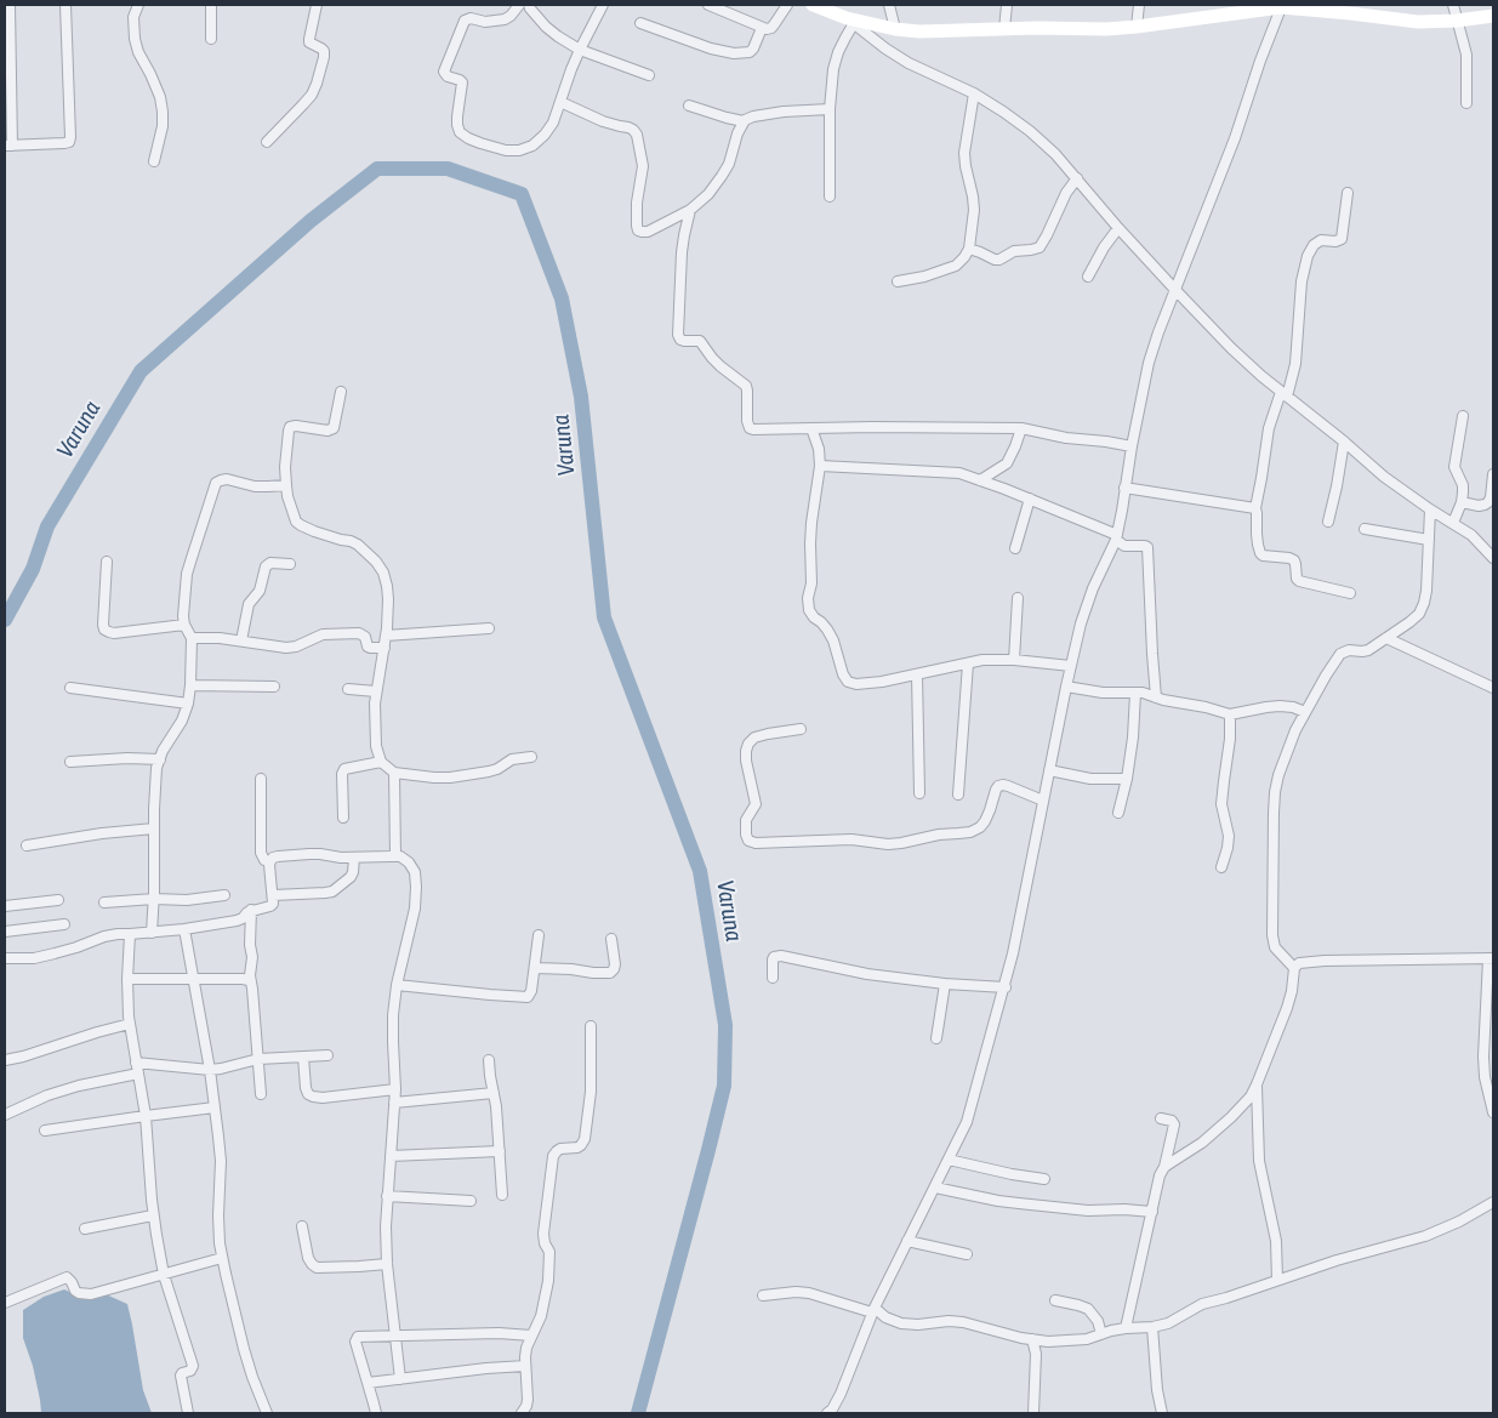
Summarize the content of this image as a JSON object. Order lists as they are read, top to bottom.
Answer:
{
  "water": ["Varuna"]
}
